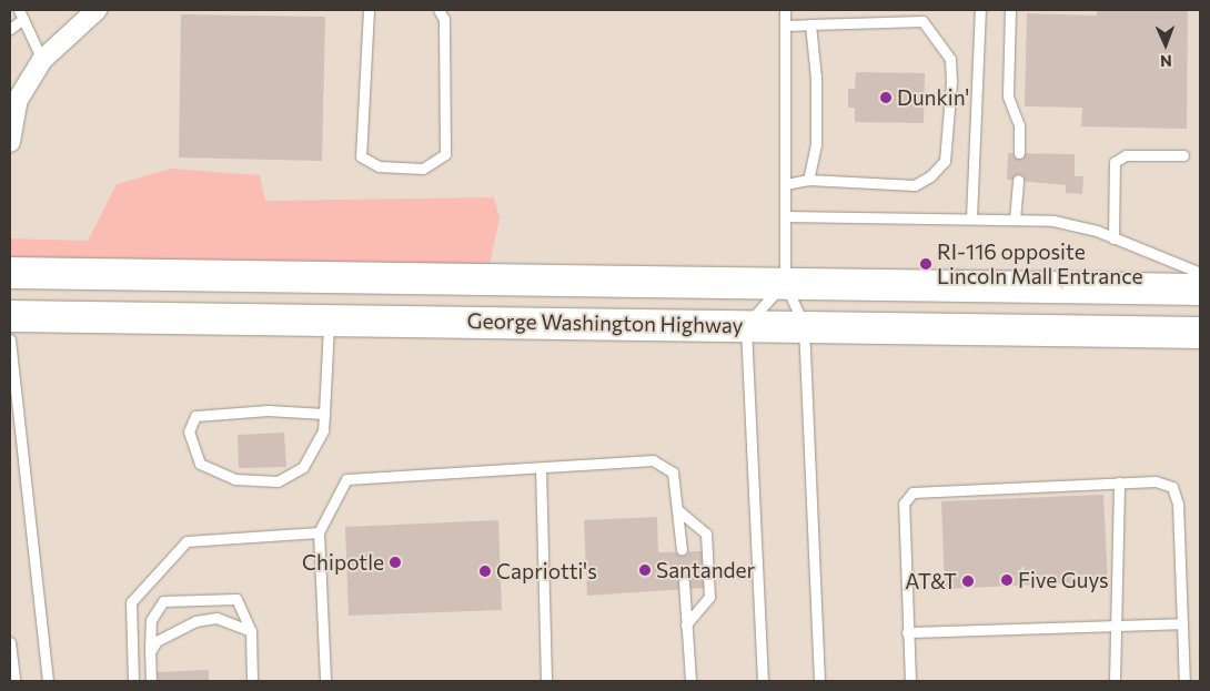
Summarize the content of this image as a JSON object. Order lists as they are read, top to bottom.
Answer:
{
  "streets": {
    "main road": ["George Washington Highway"]
  },
  "places": [
    "Dunkin'",
    "RI-116 opposite Lincoln Mall Entrance",
    "Chipotle",
    "Santander",
    "Capriotti's",
    "Five Guys",
    "AT&T"
  ],
  "north": "bottom"
}
